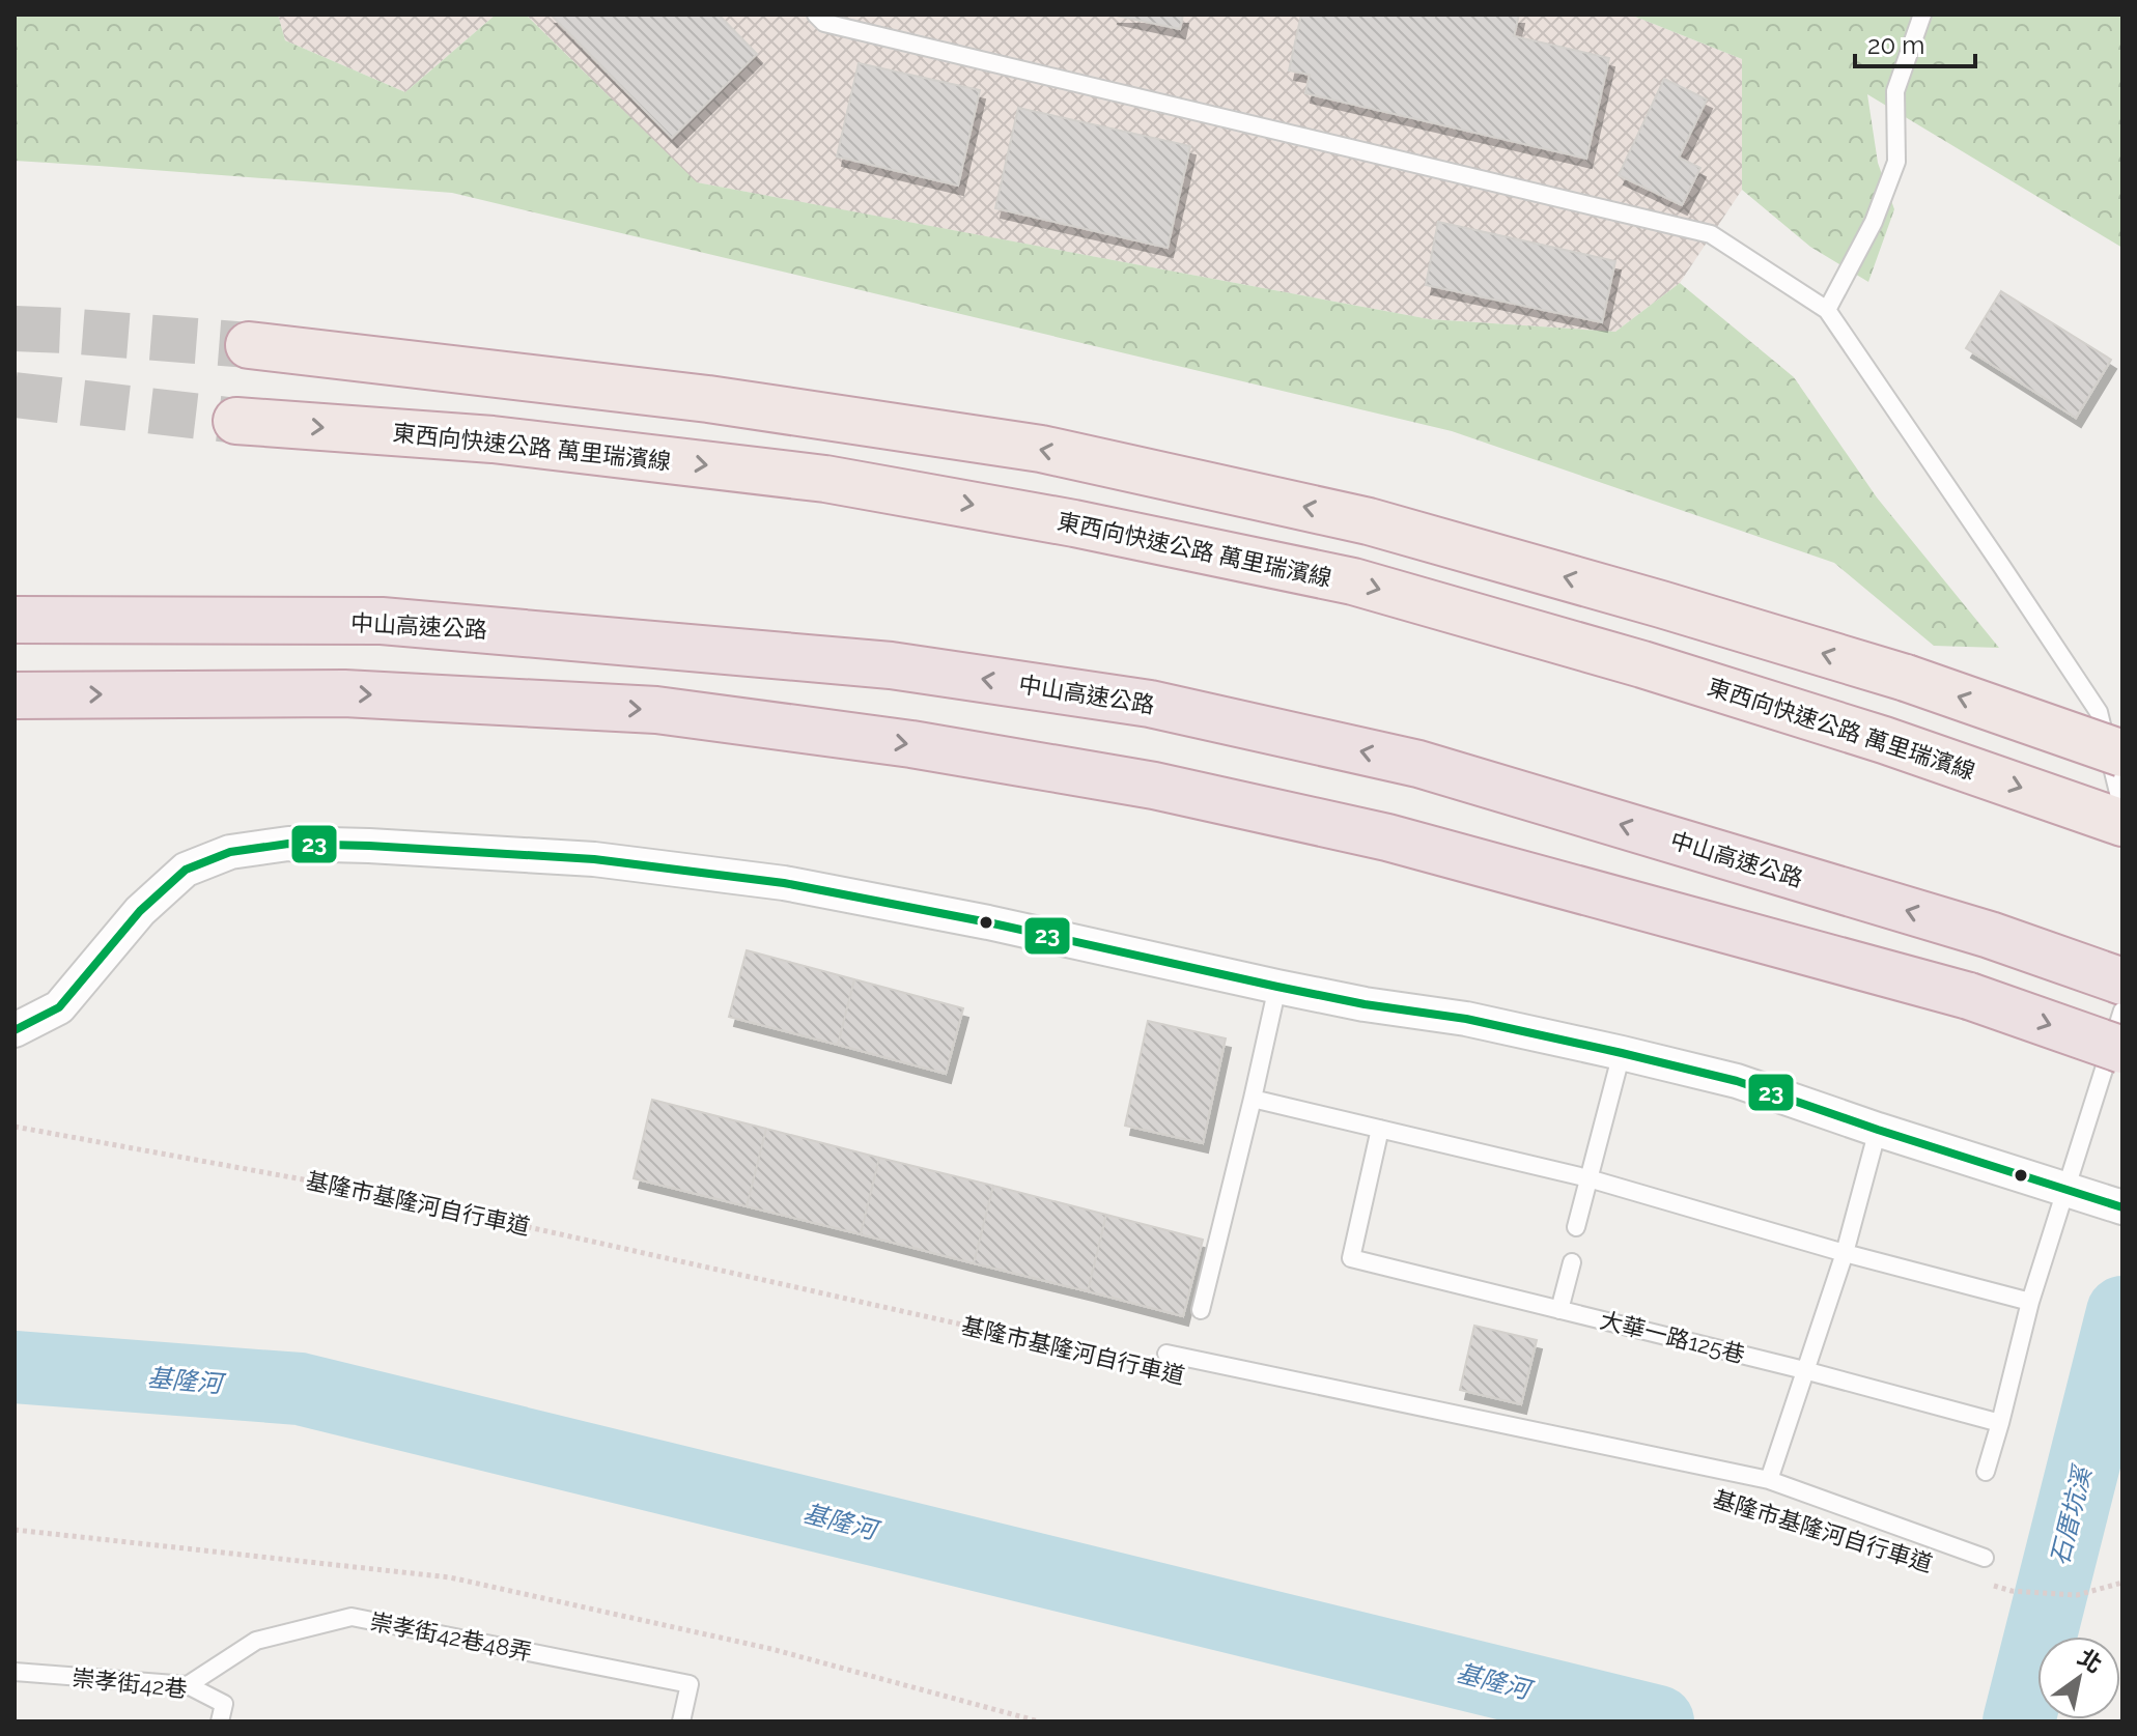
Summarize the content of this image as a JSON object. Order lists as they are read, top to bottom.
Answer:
{
  "streets": {
    "highway": ["東西向快速公路 萬里瑞濱線", "中山高速公路"],
    "lane": ["大華一路125巷", "崇孝街42巷48弄", "崇孝街42巷"],
    "path": ["基隆市基隆河自行車道"]
  },
  "crossings": [
    ["崇孝街42巷48弄", "崇孝街42巷"]
  ],
  "water": ["基隆河", "石厝坑溪"],
  "lines": ["transit line 23"],
  "scale_bar": "20 m",
  "north": "top right"
}
